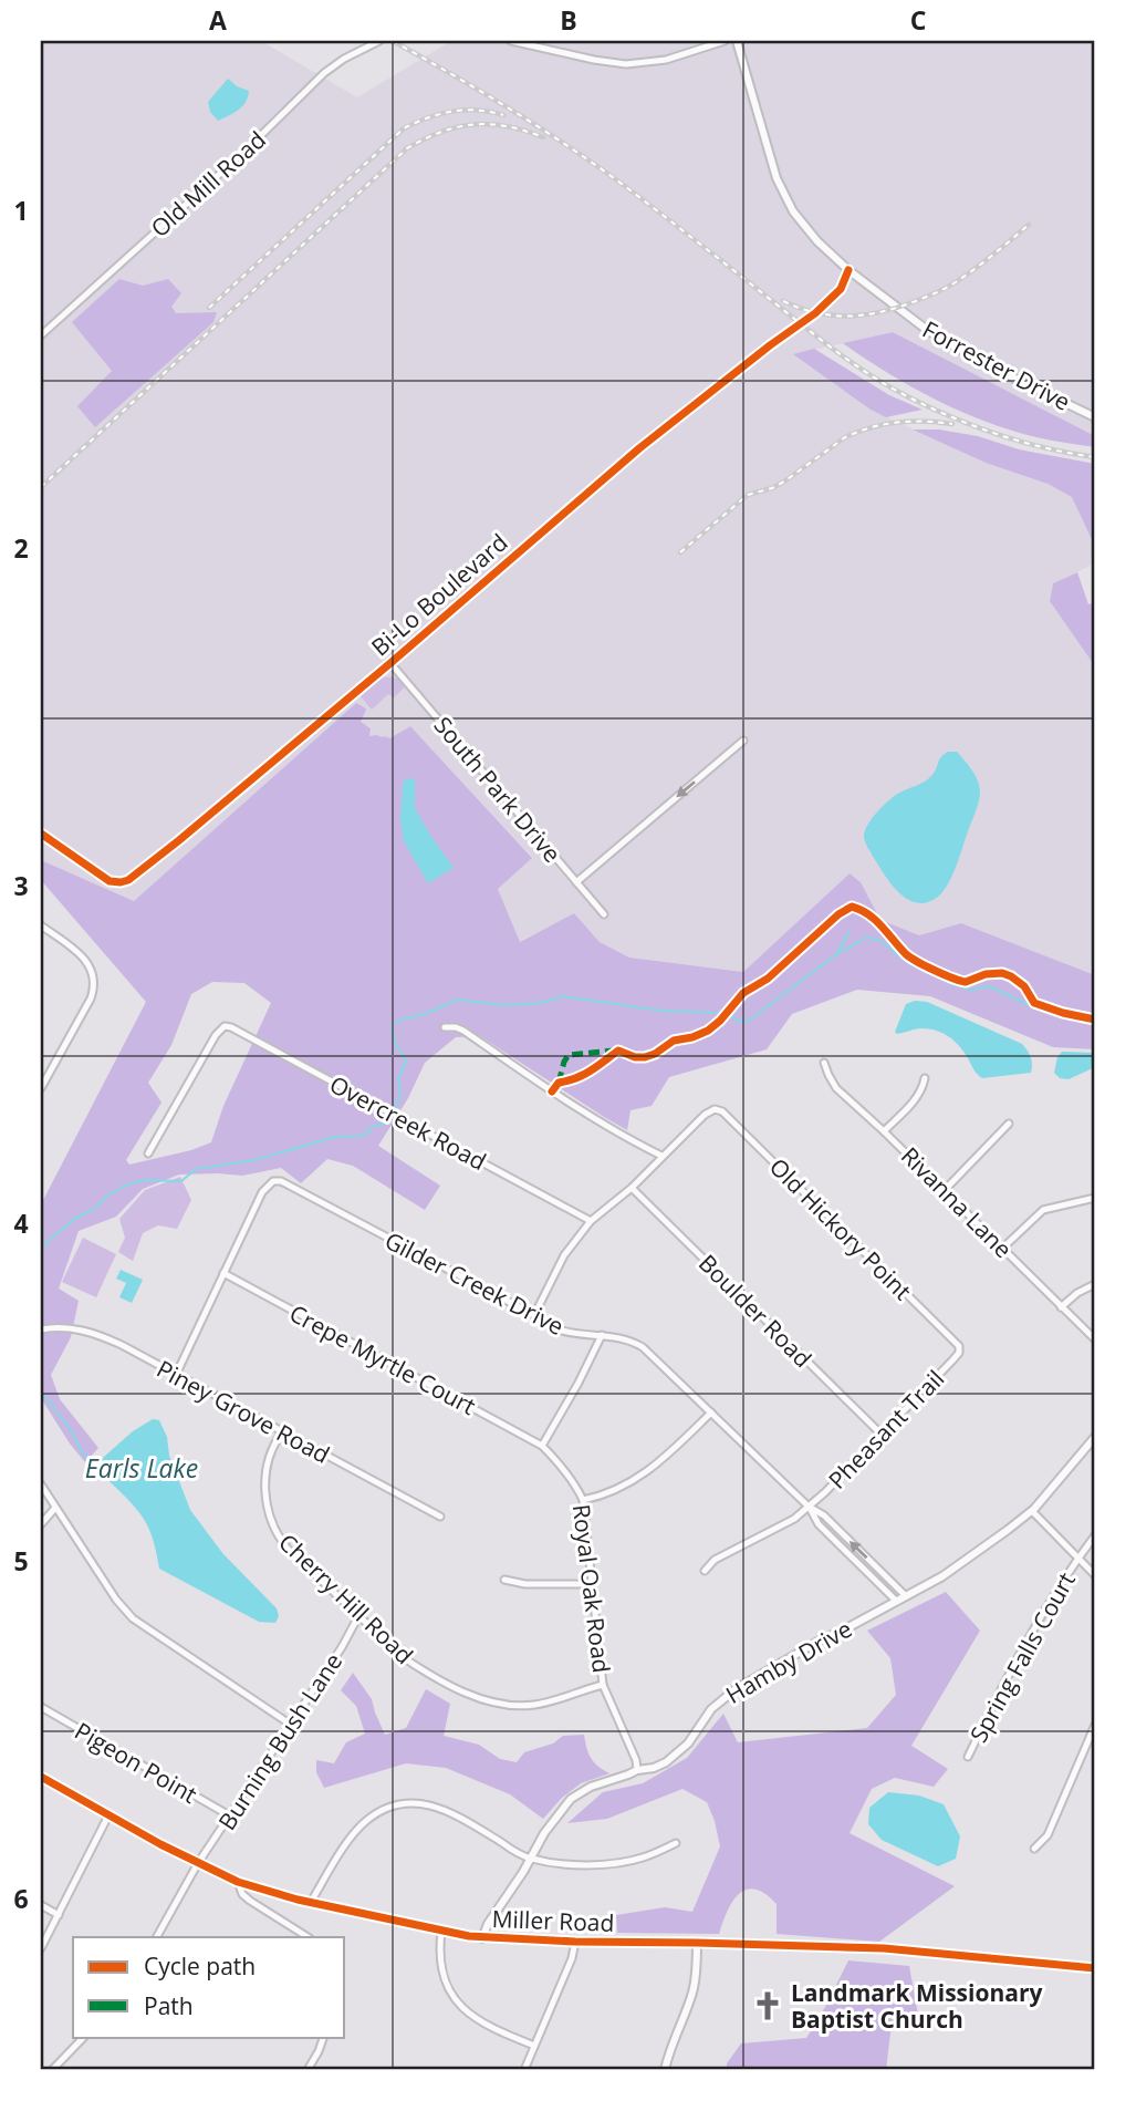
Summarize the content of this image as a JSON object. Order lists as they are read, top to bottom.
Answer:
{
  "streets": {
    "street": [
      "Old Mill Road",
      "Forrester Drive",
      "Bi-Lo Boulevard",
      "South Park Drive",
      "Overcreek Road",
      "Rivanna Lane",
      "Old Hickory Point",
      "Gilder Creek Drive",
      "Boulder Road",
      "Crepe Myrtle Court",
      "Piney Grove Road",
      "Pheasant Trail",
      "Royal Oak Road",
      "Cherry Hill Road",
      "Spring Falls Court",
      "Hamby Drive",
      "Burning Bush Lane",
      "Pigeon Point",
      "Miller Road"
    ]
  },
  "crossings": [
    ["Forrester Drive", "Bi-Lo Boulevard"],
    ["Bi-Lo Boulevard", "South Park Drive"],
    ["Old Hickory Point", "Pheasant Trail"],
    ["Gilder Creek Drive", "Crepe Myrtle Court"],
    ["Gilder Creek Drive", "Pheasant Trail"],
    ["Gilder Creek Drive", "Hamby Drive"],
    ["Boulder Road", "Pheasant Trail"],
    ["Crepe Myrtle Court", "Royal Oak Road"],
    ["Piney Grove Road", "Cherry Hill Road"],
    ["Royal Oak Road", "Cherry Hill Road"],
    ["Royal Oak Road", "Hamby Drive"],
    ["Cherry Hill Road", "Burning Bush Lane"],
    ["Hamby Drive", "Miller Road"],
    ["Burning Bush Lane", "Pigeon Point"],
    ["Burning Bush Lane", "Miller Road"]
  ],
  "water": ["Earls Lake"],
  "places": {
    "church": ["Landmark Missionary Baptist Church"]
  },
  "legend": ["Cycle path", "Path"],
  "grid": {
    "columns": ["A", "B", "C"],
    "rows": [
      "1",
      "2",
      "3",
      "4",
      "5",
      "6"
    ]
  }
}
